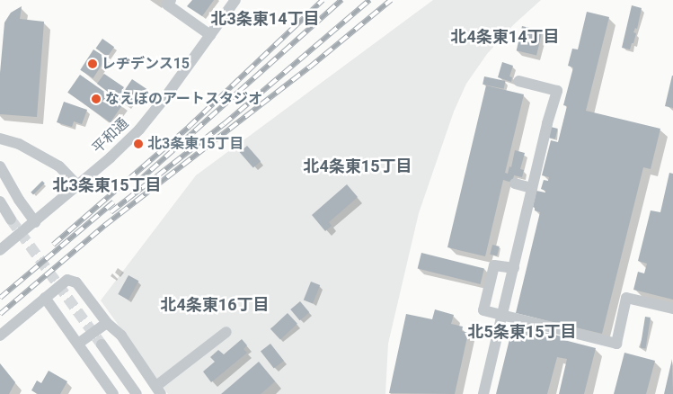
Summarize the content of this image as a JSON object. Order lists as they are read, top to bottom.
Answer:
{
  "streets": {
    "street": ["平和通"]
  },
  "districts": [
    "北3条東14丁目",
    "北4条東14丁目",
    "北4条東15丁目",
    "北3条東15丁目",
    "北4条東16丁目",
    "北5条東15丁目"
  ],
  "places": ["レヂデンス15", "なえぼのアートスタジオ", "北3条東15丁目"]
}
